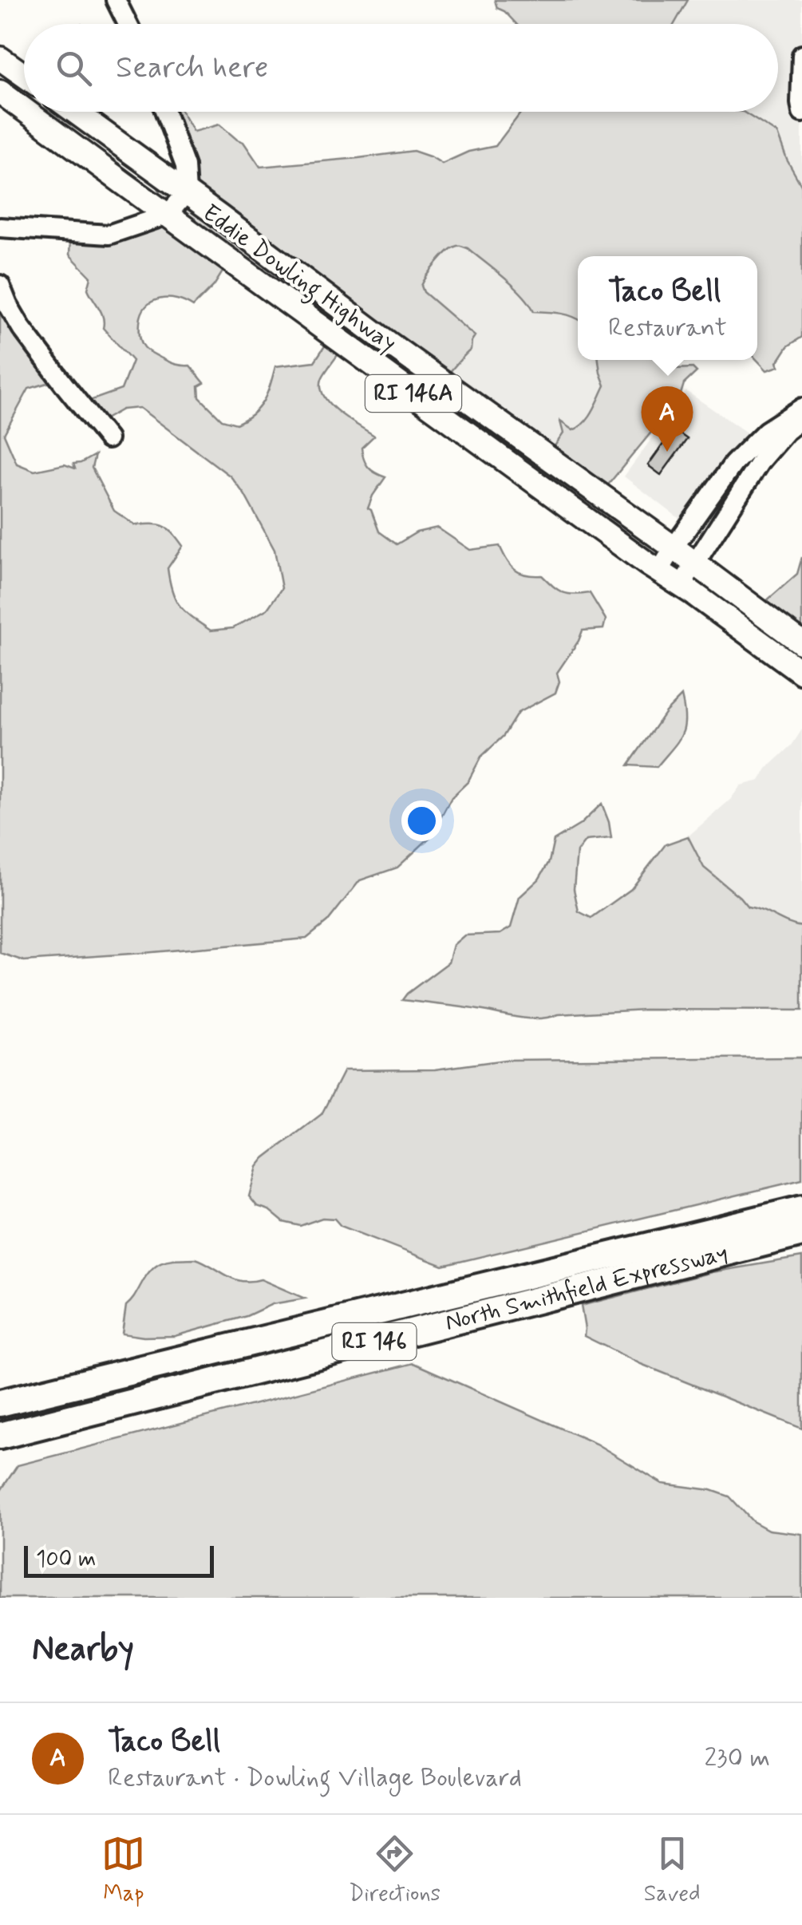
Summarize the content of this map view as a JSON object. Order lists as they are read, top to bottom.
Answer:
{
  "streets": {
    "highway": ["North Smithfield Expressway", "RI 146"],
    "main road": ["Eddie Dowling Highway", "RI 146A"]
  },
  "scale_bar": "100 m",
  "page": {
    "search": "Search here",
    "popup": ["Taco Bell", "Restaurant"],
    "pins": "A",
    "scale": "100 m",
    "heading": "Nearby",
    "list": [
      {
        "mark": "A",
        "name": "Taco Bell",
        "note": "Restaurant · Dowling Village Boulevard",
        "value": "230 m"
      }
    ],
    "nav": ["Map", "Directions", "Saved"]
  }
}
